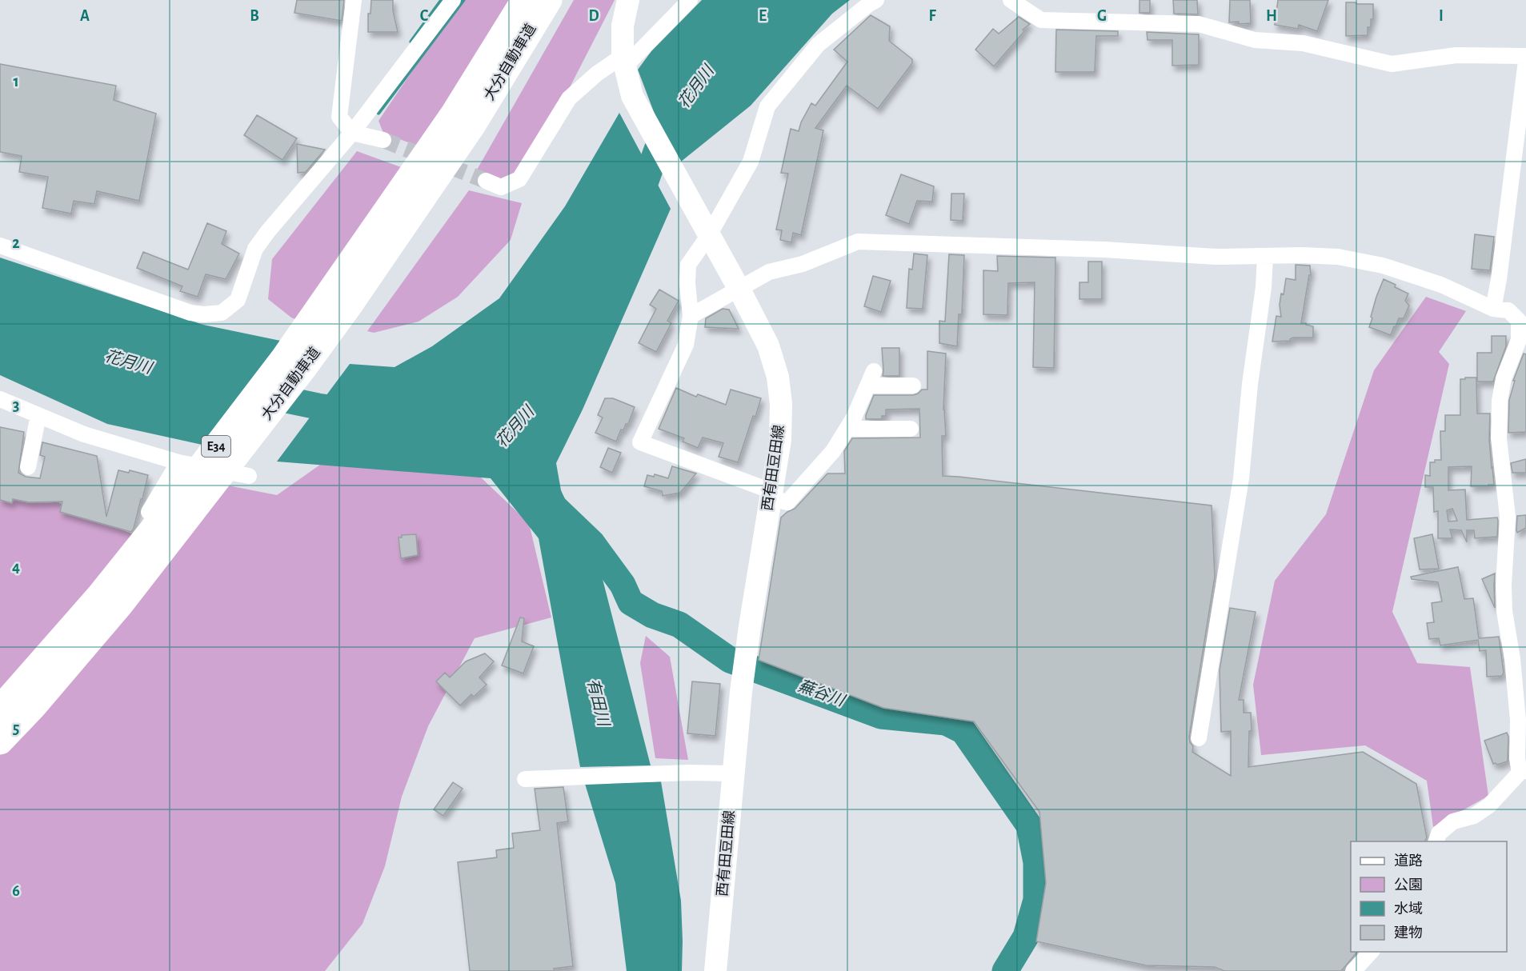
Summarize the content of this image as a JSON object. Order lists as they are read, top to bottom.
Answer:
{
  "streets": {
    "highway": ["大分自動車道", "E34"],
    "main road": ["西有田豆田線"]
  },
  "water": ["花月川", "蕪谷川", "有田川"],
  "legend": [
    "道路",
    "公園",
    "水域",
    "建物"
  ],
  "grid": {
    "columns": [
      "A",
      "B",
      "C",
      "D",
      "E",
      "F",
      "G",
      "H",
      "I"
    ],
    "rows": [
      "1",
      "2",
      "3",
      "4",
      "5",
      "6"
    ]
  }
}
